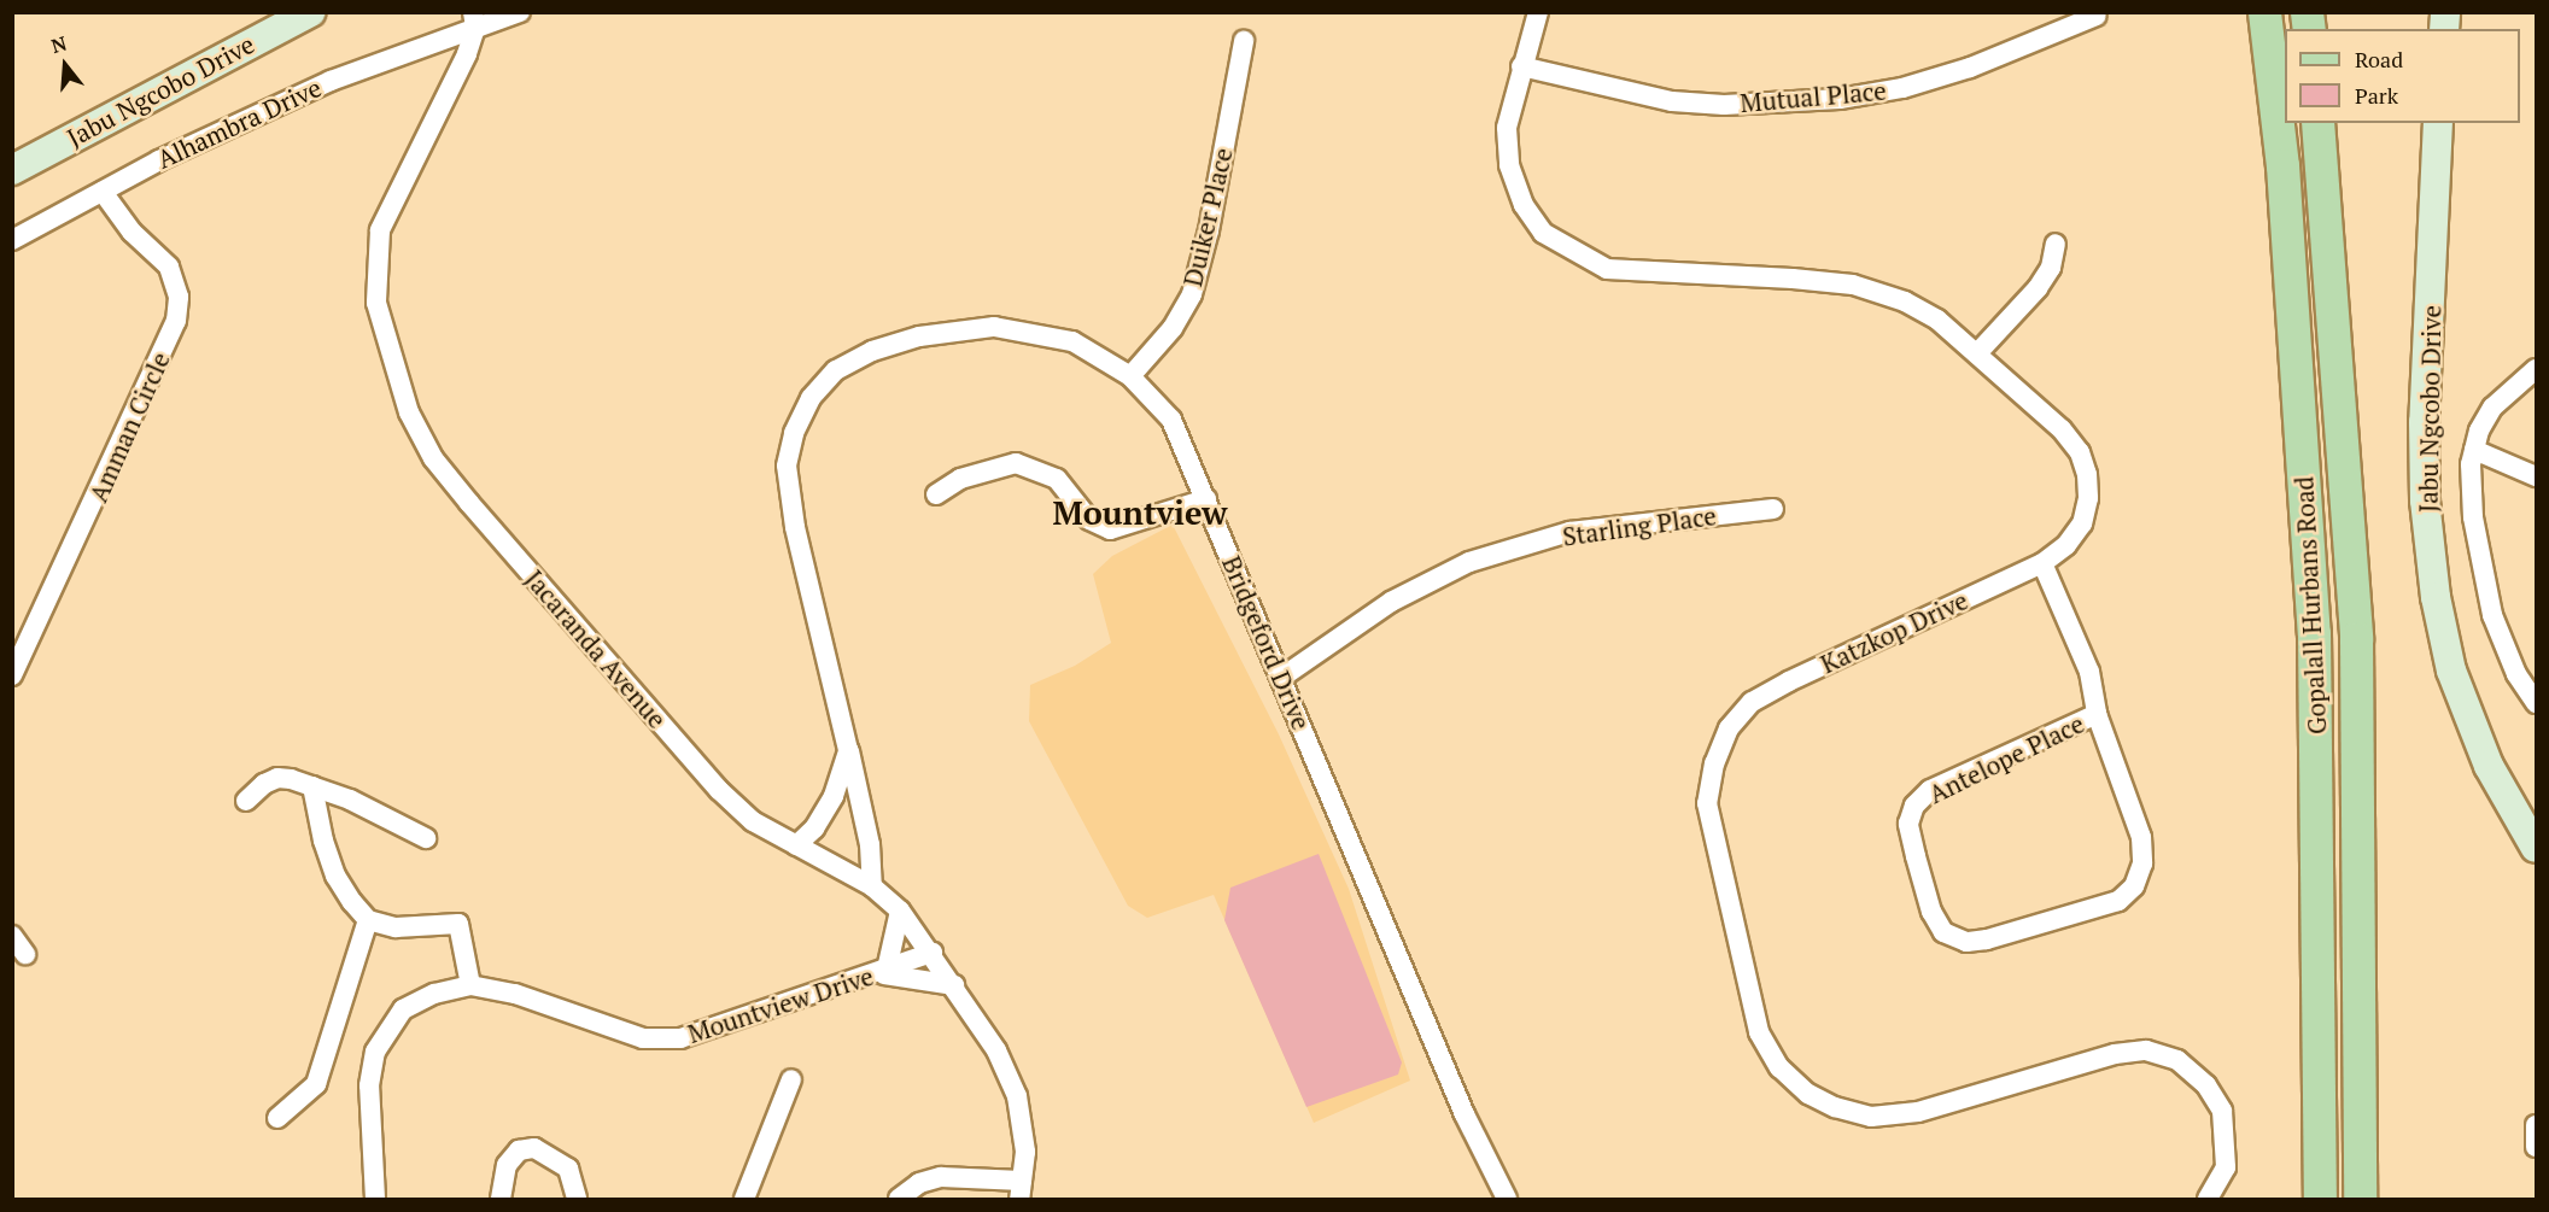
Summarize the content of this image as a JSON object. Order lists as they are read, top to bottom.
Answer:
{
  "streets": {
    "main road": ["Jabu Ngcobo Drive", "Gopalall Hurbans Road"],
    "street": [
      "Mutual Place",
      "Alhambra Drive",
      "Duiker Place",
      "Amman Circle",
      "Starling Place",
      "Katzkop Drive",
      "Bridgeford Drive",
      "Jacaranda Avenue",
      "Antelope Place",
      "Mountview Drive"
    ]
  },
  "crossings": [
    ["Mutual Place", "Katzkop Drive"],
    ["Alhambra Drive", "Amman Circle"],
    ["Alhambra Drive", "Jacaranda Avenue"],
    ["Duiker Place", "Bridgeford Drive"],
    ["Starling Place", "Bridgeford Drive"],
    ["Katzkop Drive", "Antelope Place"],
    ["Bridgeford Drive", "Jacaranda Avenue"],
    ["Jacaranda Avenue", "Mountview Drive"]
  ],
  "districts": ["Mountview"],
  "legend": ["Road", "Park"],
  "north": "top"
}
